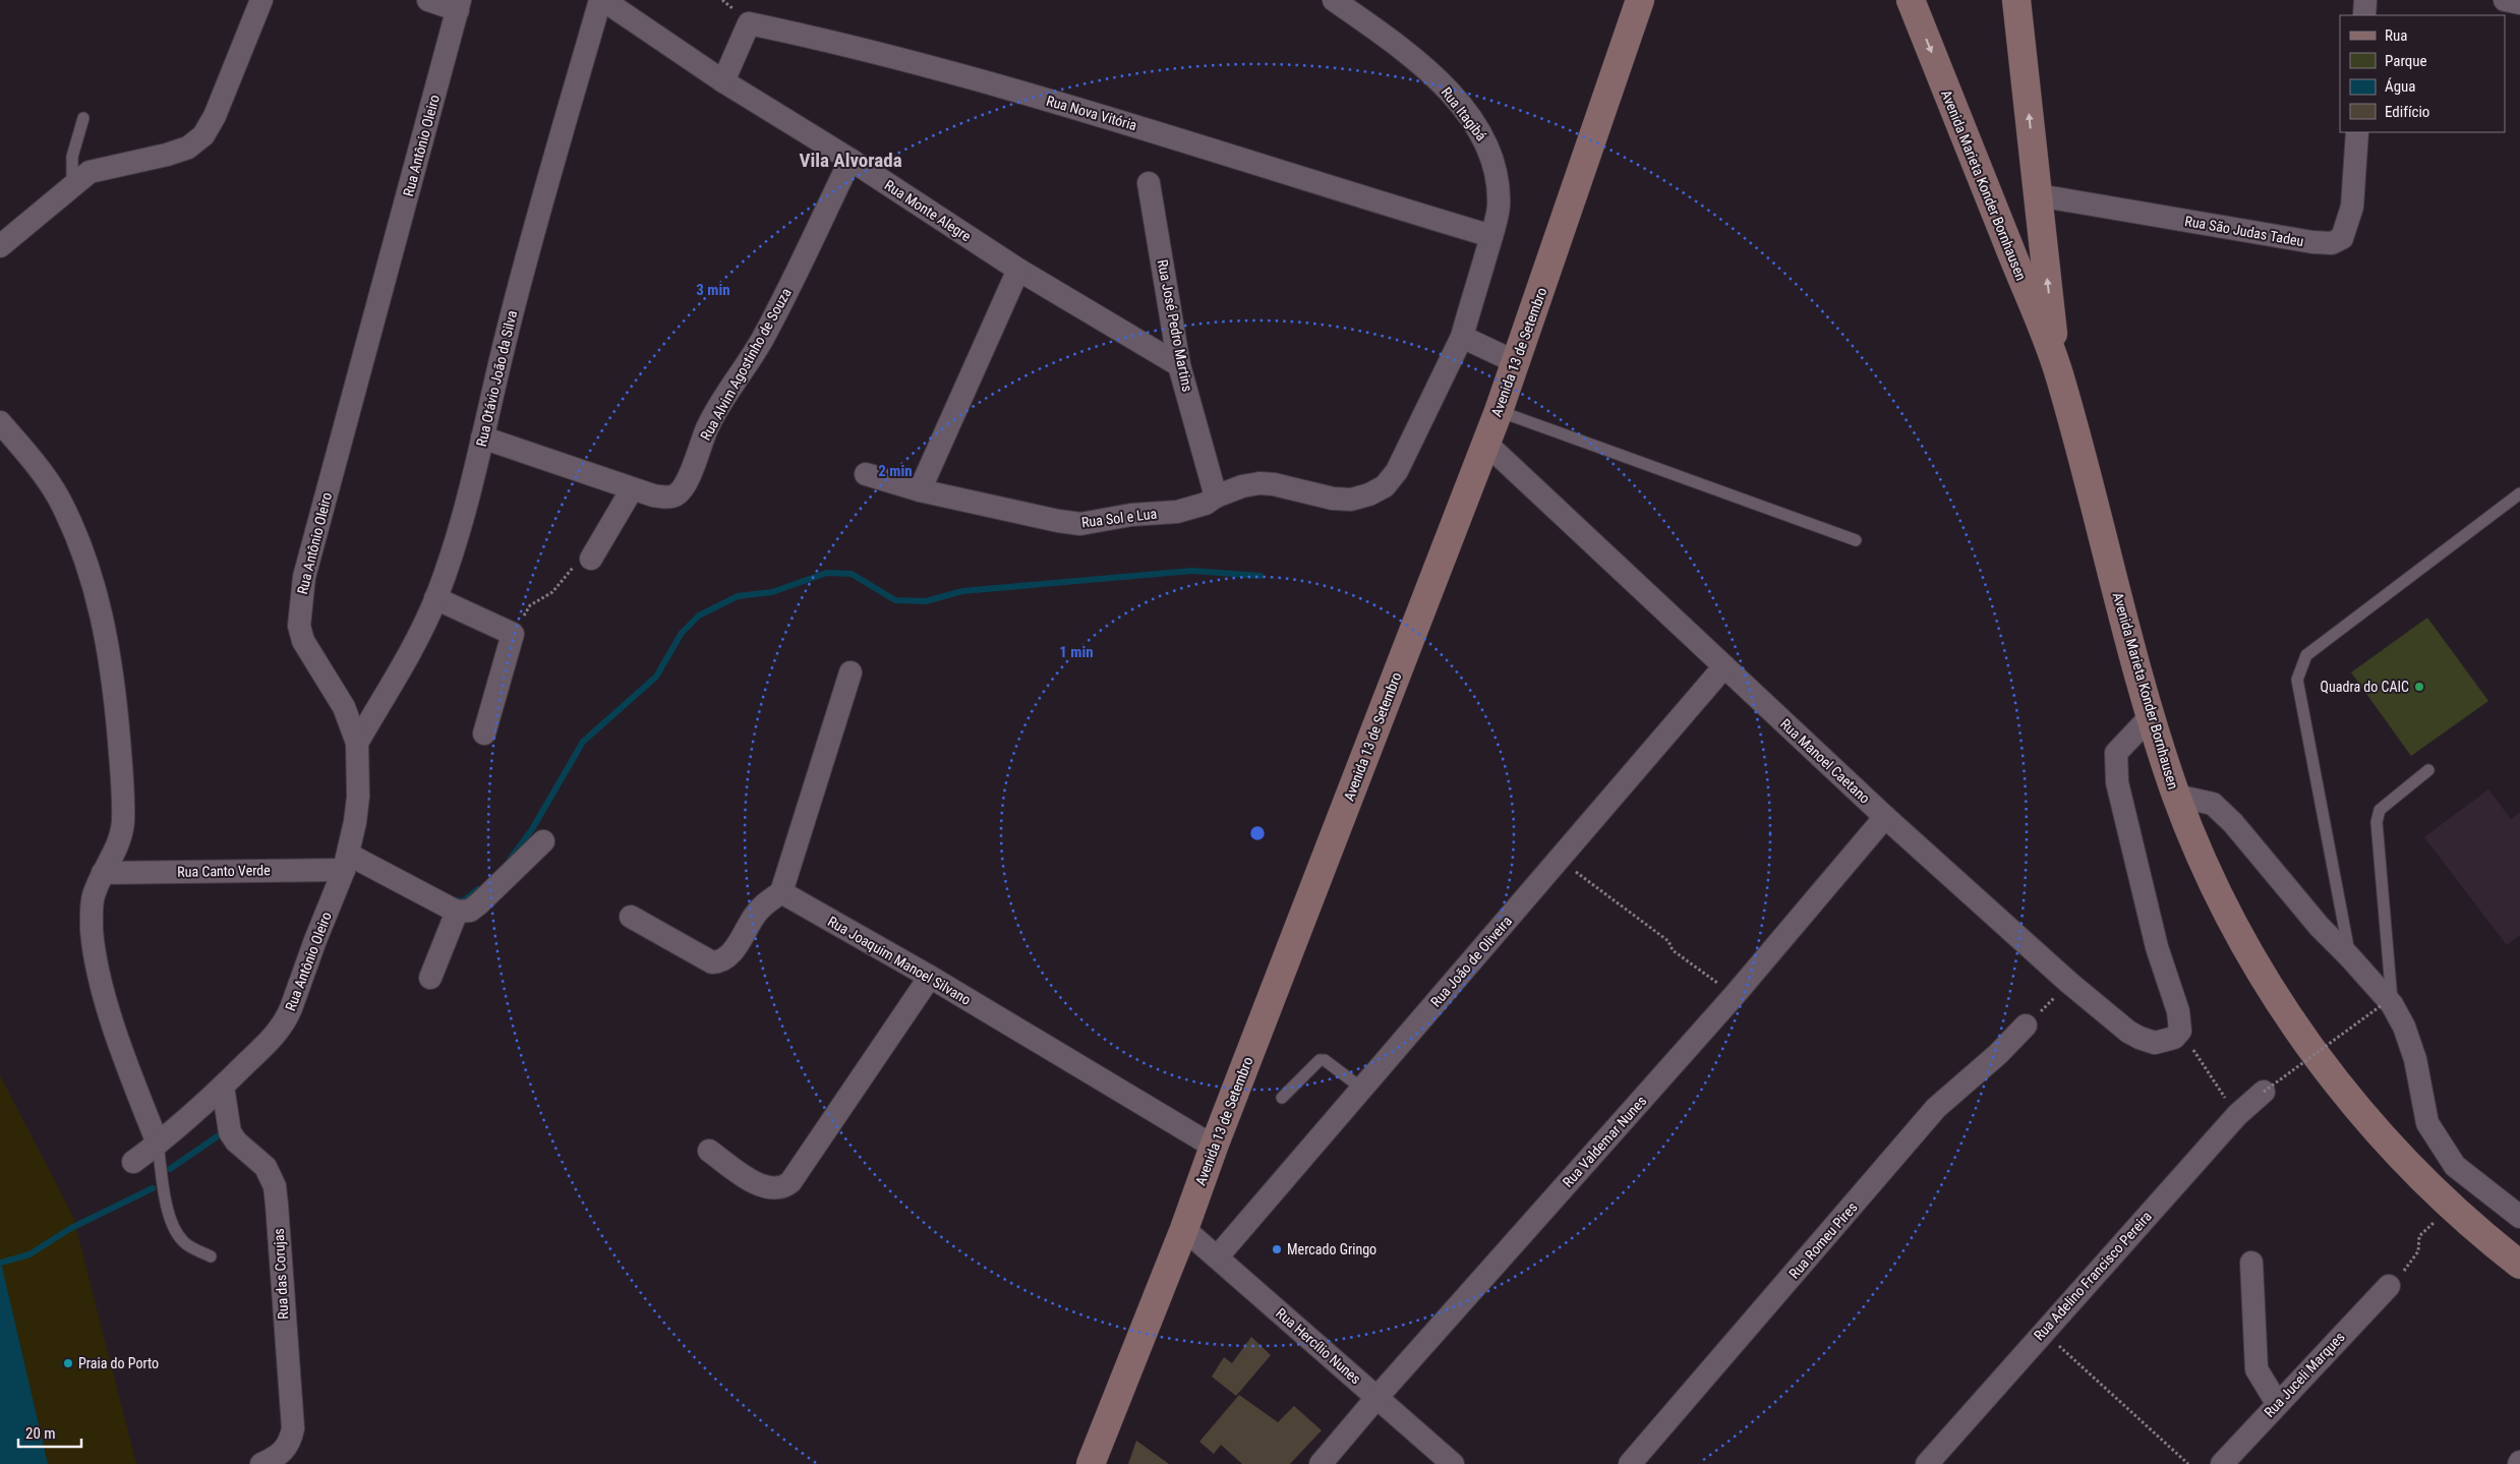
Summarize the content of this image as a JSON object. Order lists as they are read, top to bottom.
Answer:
{
  "streets": {
    "main road": ["Avenida Marieta Konder Bornhausen", "Avenida 13 de Setembro"],
    "street": [
      "Rua Nova Vitória",
      "Rua Itagibá",
      "Rua Antônio Oleiro",
      "Rua Monte Alegre",
      "Rua São Judas Tadeu",
      "Rua José Pedro Martins",
      "Rua Alvim Agostinho de Souza",
      "Rua Otávio João da Silva",
      "Rua Sol e Lua",
      "Rua Manoel Caetano",
      "Rua Canto Verde",
      "Rua Joaquim Manoel Silvano",
      "Rua João de Oliveira",
      "Rua Valdemar Nunes",
      "Rua Romeu Pires",
      "Rua das Corujas",
      "Rua Adelino Francisco Pereira",
      "Rua Hercílio Nunes",
      "Rua Juceli Marques"
    ]
  },
  "crossings": [
    ["Rua Nova Vitória", "Rua Itagibá"],
    ["Rua Nova Vitória", "Rua Monte Alegre"],
    ["Rua Itagibá", "Rua Sol e Lua"],
    ["Rua Antônio Oleiro", "Rua Otávio João da Silva"],
    ["Rua Antônio Oleiro", "Rua Canto Verde"],
    ["Rua Antônio Oleiro", "Rua das Corujas"],
    ["Avenida Marieta Konder Bornhausen", "Rua São Judas Tadeu"],
    ["Rua Monte Alegre", "Rua José Pedro Martins"],
    ["Rua Monte Alegre", "Rua Alvim Agostinho de Souza"],
    ["Rua Monte Alegre", "Rua Otávio João da Silva"],
    ["Rua José Pedro Martins", "Rua Sol e Lua"],
    ["Avenida 13 de Setembro", "Rua Manoel Caetano"],
    ["Avenida 13 de Setembro", "Rua Joaquim Manoel Silvano"],
    ["Avenida 13 de Setembro", "Rua Hercílio Nunes"],
    ["Rua Alvim Agostinho de Souza", "Rua Otávio João da Silva"],
    ["Rua Manoel Caetano", "Rua João de Oliveira"],
    ["Rua Manoel Caetano", "Rua Valdemar Nunes"],
    ["Rua João de Oliveira", "Rua Hercílio Nunes"],
    ["Rua Valdemar Nunes", "Rua Hercílio Nunes"]
  ],
  "districts": ["Vila Alvorada"],
  "places": ["Quadra do CAIC", "Mercado Gringo", "Praia do Porto"],
  "legend": [
    "Rua",
    "Parque",
    "Água",
    "Edifício"
  ],
  "scale_bar": "20 m",
  "rings": ["3 min", "2 min", "1 min"]
}
